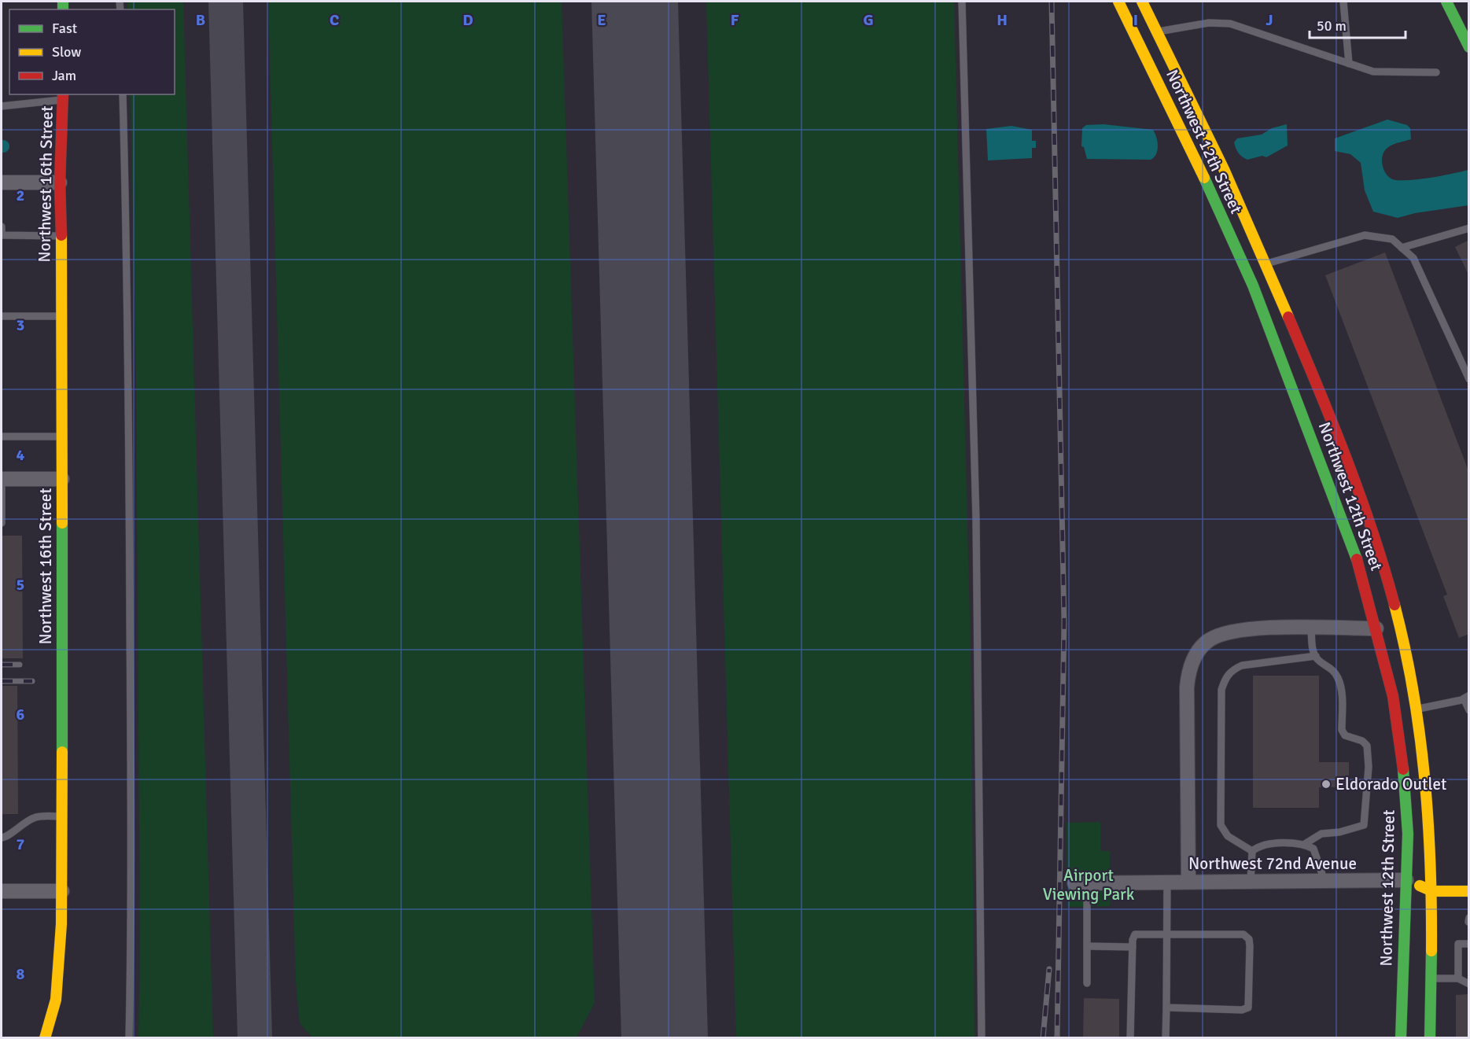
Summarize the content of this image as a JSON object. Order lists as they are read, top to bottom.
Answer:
{
  "streets": {
    "main road": ["Northwest 12th Street", "Northwest 16th Street", "Northwest 72nd Avenue"]
  },
  "crossings": [
    ["Northwest 12th Street", "Northwest 72nd Avenue"]
  ],
  "parks": ["Airport Viewing Park"],
  "places": ["Eldorado Outlet"],
  "legend": ["Fast", "Slow", "Jam"],
  "scale_bar": "50 m",
  "grid": {
    "columns": [
      "B",
      "C",
      "D",
      "E",
      "F",
      "G",
      "H",
      "I",
      "J"
    ],
    "rows": [
      "2",
      "3",
      "4",
      "5",
      "6",
      "7",
      "8"
    ]
  }
}
